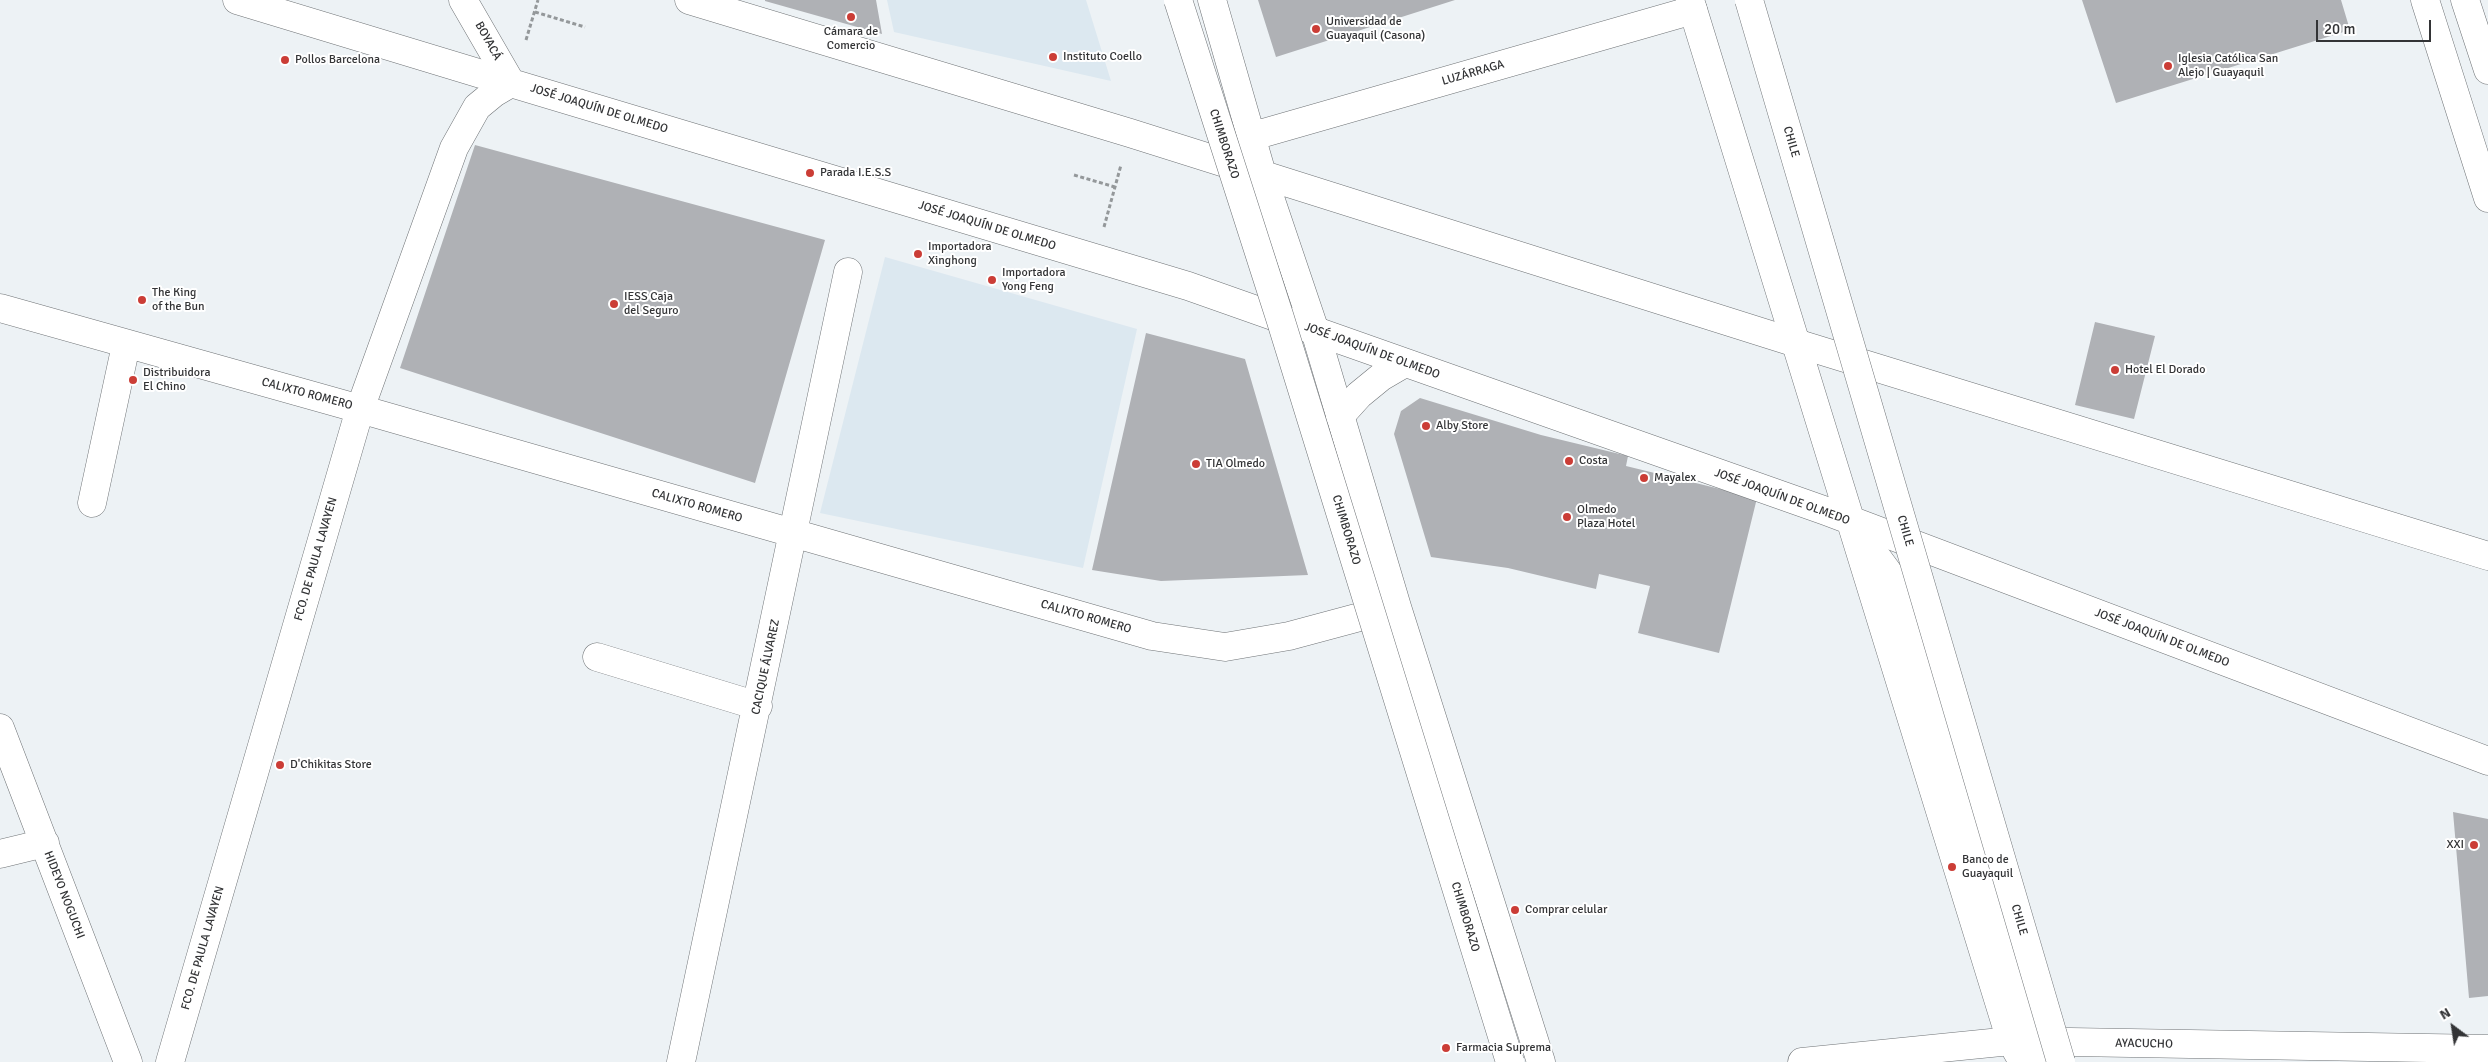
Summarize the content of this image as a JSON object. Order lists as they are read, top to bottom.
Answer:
{
  "streets": {
    "street": [
      "BOYACÁ",
      "LUZÁRRAGA",
      "JOSÉ JOAQUÍN DE OLMEDO",
      "CHILE",
      "CHIMBORAZO",
      "CALIXTO ROMERO",
      "FCO. DE PAULA LAVAYEN",
      "CACIQUE ÁLVAREZ",
      "HIDEYO NOGUCHI",
      "AYACUCHO"
    ]
  },
  "crossings": [
    ["BOYACÁ", "JOSÉ JOAQUÍN DE OLMEDO"],
    ["BOYACÁ", "FCO. DE PAULA LAVAYEN"],
    ["JOSÉ JOAQUÍN DE OLMEDO", "FCO. DE PAULA LAVAYEN"],
    ["CALIXTO ROMERO", "FCO. DE PAULA LAVAYEN"],
    ["CALIXTO ROMERO", "CACIQUE ÁLVAREZ"]
  ],
  "places": [
    "Cámara de Comercio",
    "Universidad de Guayaquil (Casona)",
    "Instituto Coello",
    "Pollos Barcelona",
    "Iglesia Católica San Alejo | Guayaquil",
    "Parada I.E.S.S",
    "Importadora Xinghong",
    "Importadora Yong Feng",
    "The King of the Bun",
    "IESS Caja del Seguro",
    "Hotel El Dorado",
    "Distribuidora El Chino",
    "Alby Store",
    "Costa",
    "TIA Olmedo",
    "Mayalex",
    "Olmedo Plaza Hotel",
    "D'Chikitas Store",
    "XXI",
    "Banco de Guayaquil",
    "Comprar celular",
    "Farmacia Suprema"
  ],
  "scale_bar": "20 m",
  "north": "top left"
}
